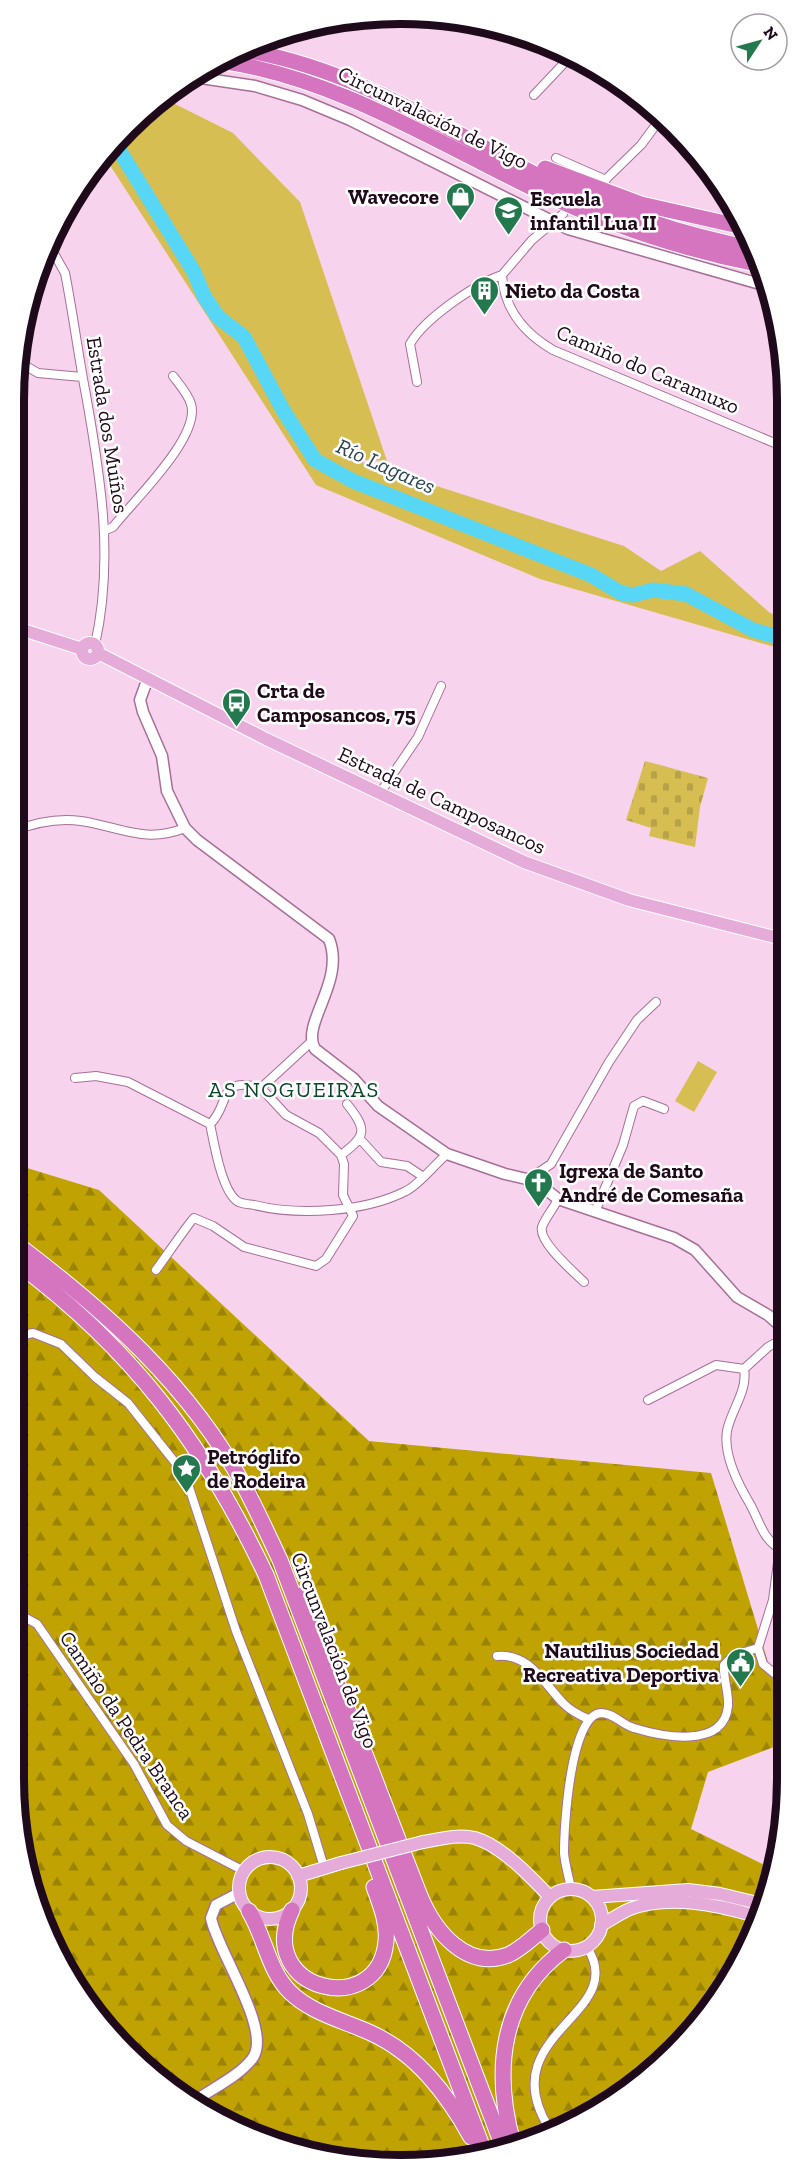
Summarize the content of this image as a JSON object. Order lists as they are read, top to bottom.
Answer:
{
  "streets": {
    "highway": ["Circunvalación de Vigo"],
    "main road": ["Estrada de Camposancos"],
    "street": ["Camiño do Caramuxo", "Estrada dos Muíños", "Camiño da Pedra Branca"]
  },
  "crossings": [
    ["Estrada dos Muíños", "Estrada de Camposancos"]
  ],
  "districts": ["AS NOGUEIRAS"],
  "water": ["Río Lagares"],
  "places": {
    "shop": ["Wavecore"],
    "school or university": ["Escuela infantil Lua II"],
    "building": ["Nieto da Costa"],
    "bus stop": ["Crta de Camposancos, 75"],
    "church": ["Igrexa de Santo André de Comesaña"],
    "place": ["Petróglifo de Rodeira"],
    "public building": ["Nautilius Sociedad Recreativa Deportiva"]
  },
  "north": "top right"
}
